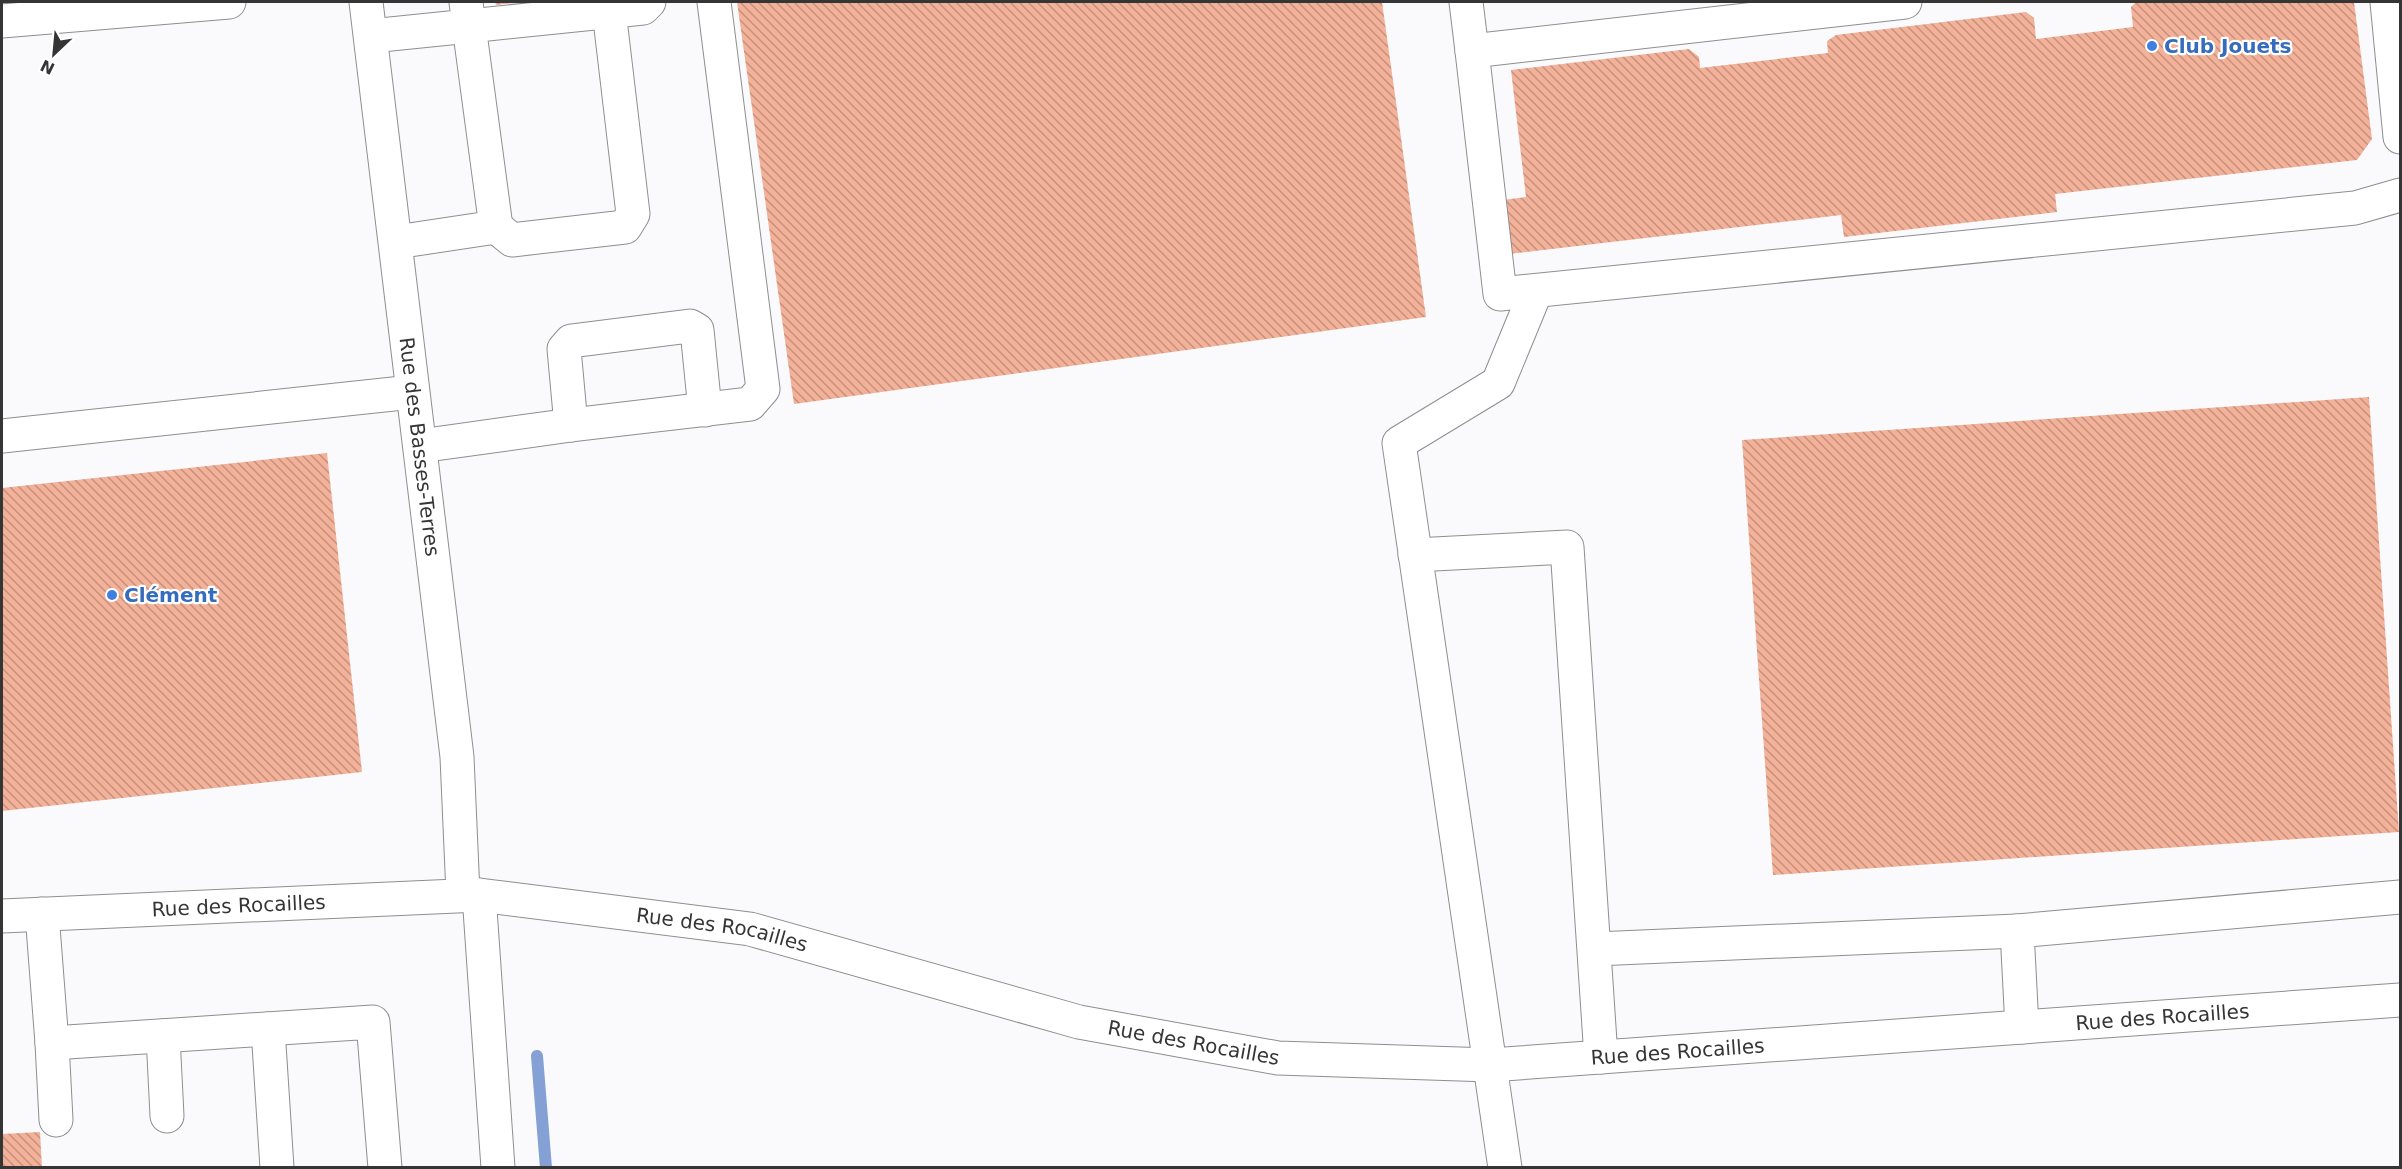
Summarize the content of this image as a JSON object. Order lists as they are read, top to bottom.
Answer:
{
  "streets": {
    "street": ["Rue des Basses-Terres", "Rue des Rocailles"]
  },
  "crossings": [
    ["Rue des Basses-Terres", "Rue des Rocailles"]
  ],
  "places": ["Club Jouets", "Clément"],
  "north": "bottom left"
}
